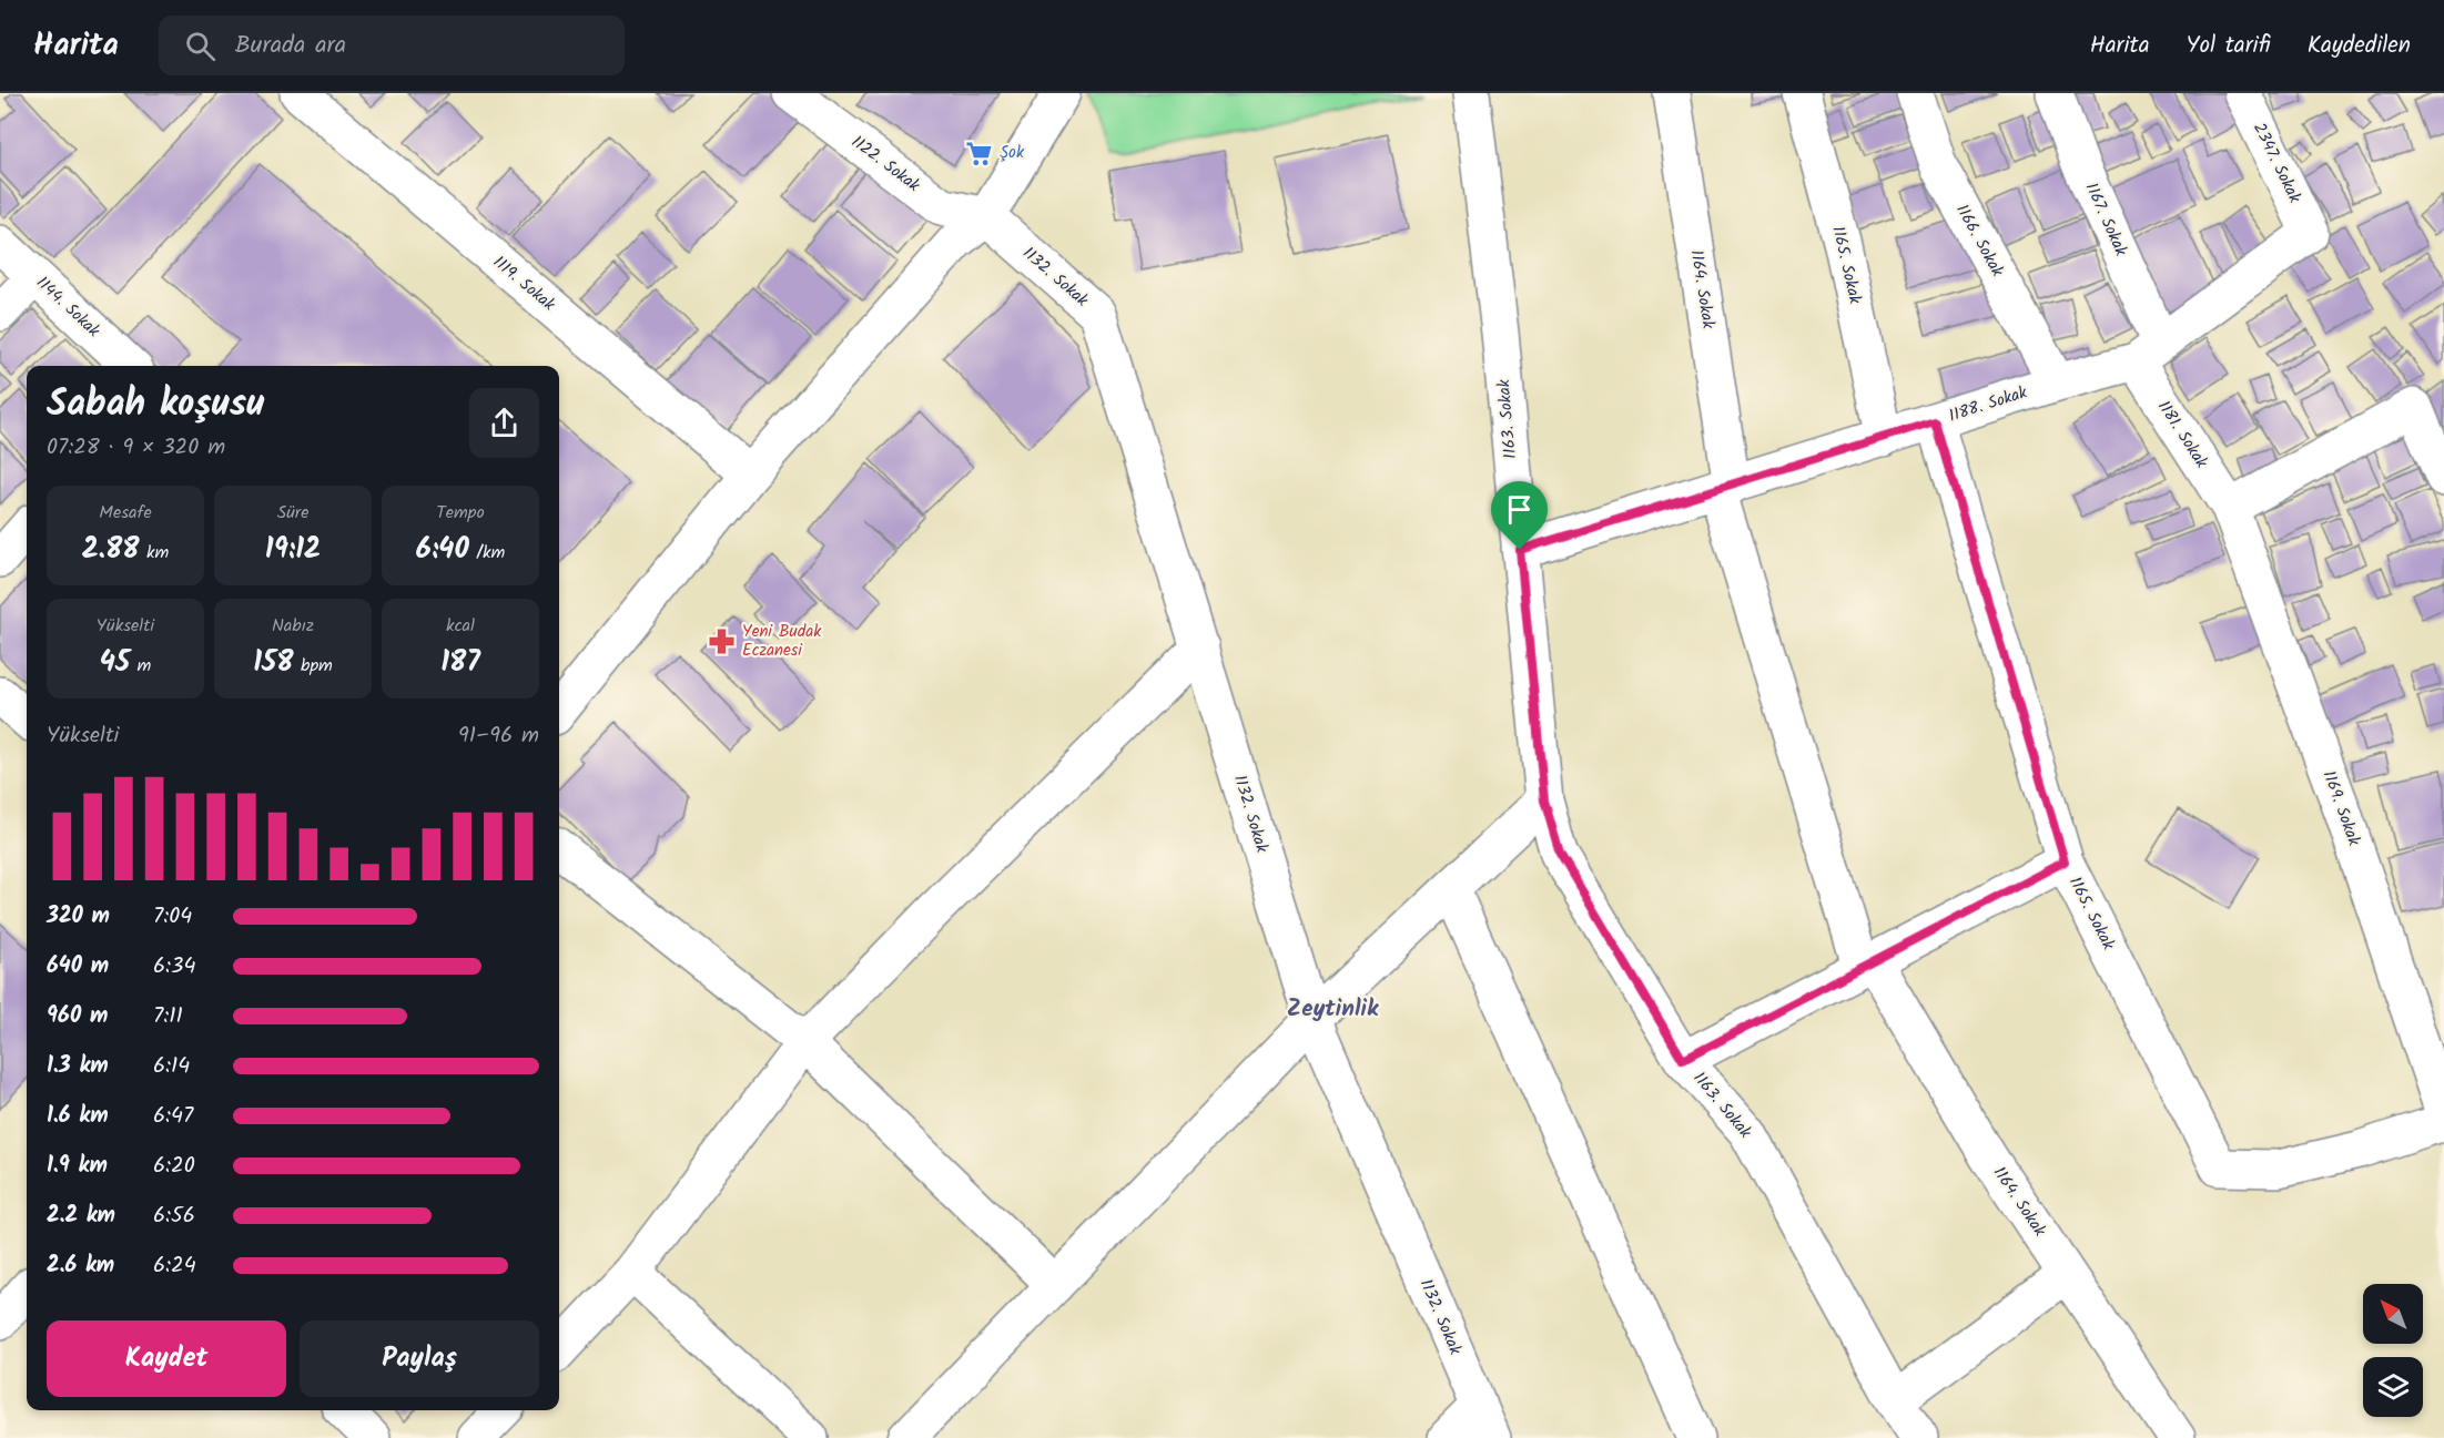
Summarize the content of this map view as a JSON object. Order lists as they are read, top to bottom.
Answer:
{
  "streets": {
    "street": [
      "2347. Sokak",
      "1122. Sokak",
      "1167. Sokak",
      "1166. Sokak",
      "1165. Sokak",
      "1132. Sokak",
      "1119. Sokak",
      "1164. Sokak",
      "1144. Sokak",
      "1188. Sokak",
      "1163. Sokak",
      "1181. Sokak",
      "1169. Sokak"
    ]
  },
  "crossings": [
    ["2347. Sokak", "1188. Sokak"],
    ["1122. Sokak", "1132. Sokak"],
    ["1167. Sokak", "1188. Sokak"],
    ["1167. Sokak", "1181. Sokak"],
    ["1166. Sokak", "1188. Sokak"],
    ["1165. Sokak", "1188. Sokak"],
    ["1164. Sokak", "1188. Sokak"],
    ["1188. Sokak", "1163. Sokak"],
    ["1188. Sokak", "1181. Sokak"],
    ["1181. Sokak", "1169. Sokak"]
  ],
  "districts": ["Zeytinlik"],
  "places": {
    "supermarket": ["Şok"],
    "pharmacy": ["Yeni Budak Eczanesi"]
  },
  "north": "top left",
  "page": {
    "header": "Harita",
    "search": "Burada ara",
    "nav": ["Harita", "Yol tarifi", "Kaydedilen"],
    "heading": ["Sabah koşusu", "07:28 · 9 × 320 m"],
    "stats": [
      ["Mesafe", "2.88 km"],
      ["Süre", "19:12"],
      ["Tempo", "6:40 /km"],
      ["Yükselti", "45 m"],
      ["Nabız", "158 bpm"],
      ["kcal", "187"]
    ],
    "chart": ["Yükselti", "91–96 m"],
    "list": [
      {
        "name": "320 m",
        "note": "7:04"
      },
      {
        "name": "640 m",
        "note": "6:34"
      },
      {
        "name": "960 m",
        "note": "7:11"
      },
      {
        "name": "1.3 km",
        "note": "6:14"
      },
      {
        "name": "1.6 km",
        "note": "6:47"
      },
      {
        "name": "1.9 km",
        "note": "6:20"
      },
      {
        "name": "2.2 km",
        "note": "6:56"
      },
      {
        "name": "2.6 km",
        "note": "6:24"
      }
    ],
    "buttons": ["Kaydet", "Paylaş"]
  }
}
